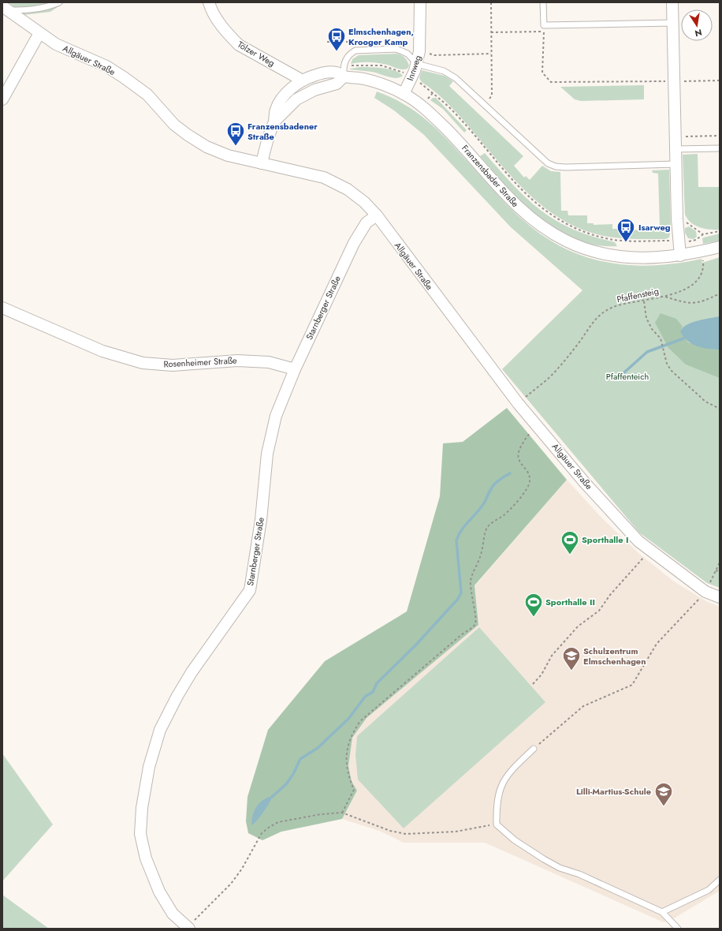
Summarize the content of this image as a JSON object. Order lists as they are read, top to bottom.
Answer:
{
  "streets": {
    "street": [
      "Tölzer Weg",
      "Allgäuer Straße",
      "Innweg",
      "Franzensbader Straße",
      "Starnberger Straße",
      "Rosenheimer Straße"
    ],
    "path": ["Pfaffensteig"]
  },
  "crossings": [
    ["Tölzer Weg", "Franzensbader Straße"],
    ["Allgäuer Straße", "Franzensbader Straße"],
    ["Allgäuer Straße", "Pfaffensteig"],
    ["Allgäuer Straße", "Starnberger Straße"],
    ["Innweg", "Franzensbader Straße"],
    ["Franzensbader Straße", "Pfaffensteig"],
    ["Starnberger Straße", "Rosenheimer Straße"]
  ],
  "parks": ["Pfaffenteich"],
  "places": {
    "bus stop": ["Elmschenhagen, Krooger Kamp", "Franzensbadener Straße", "Isarweg"],
    "sports": ["Sporthalle I", "Sporthalle II"],
    "school or university": ["Schulzentrum Elmschenhagen", "Lilli-Martius-Schule"]
  },
  "north": "bottom"
}
